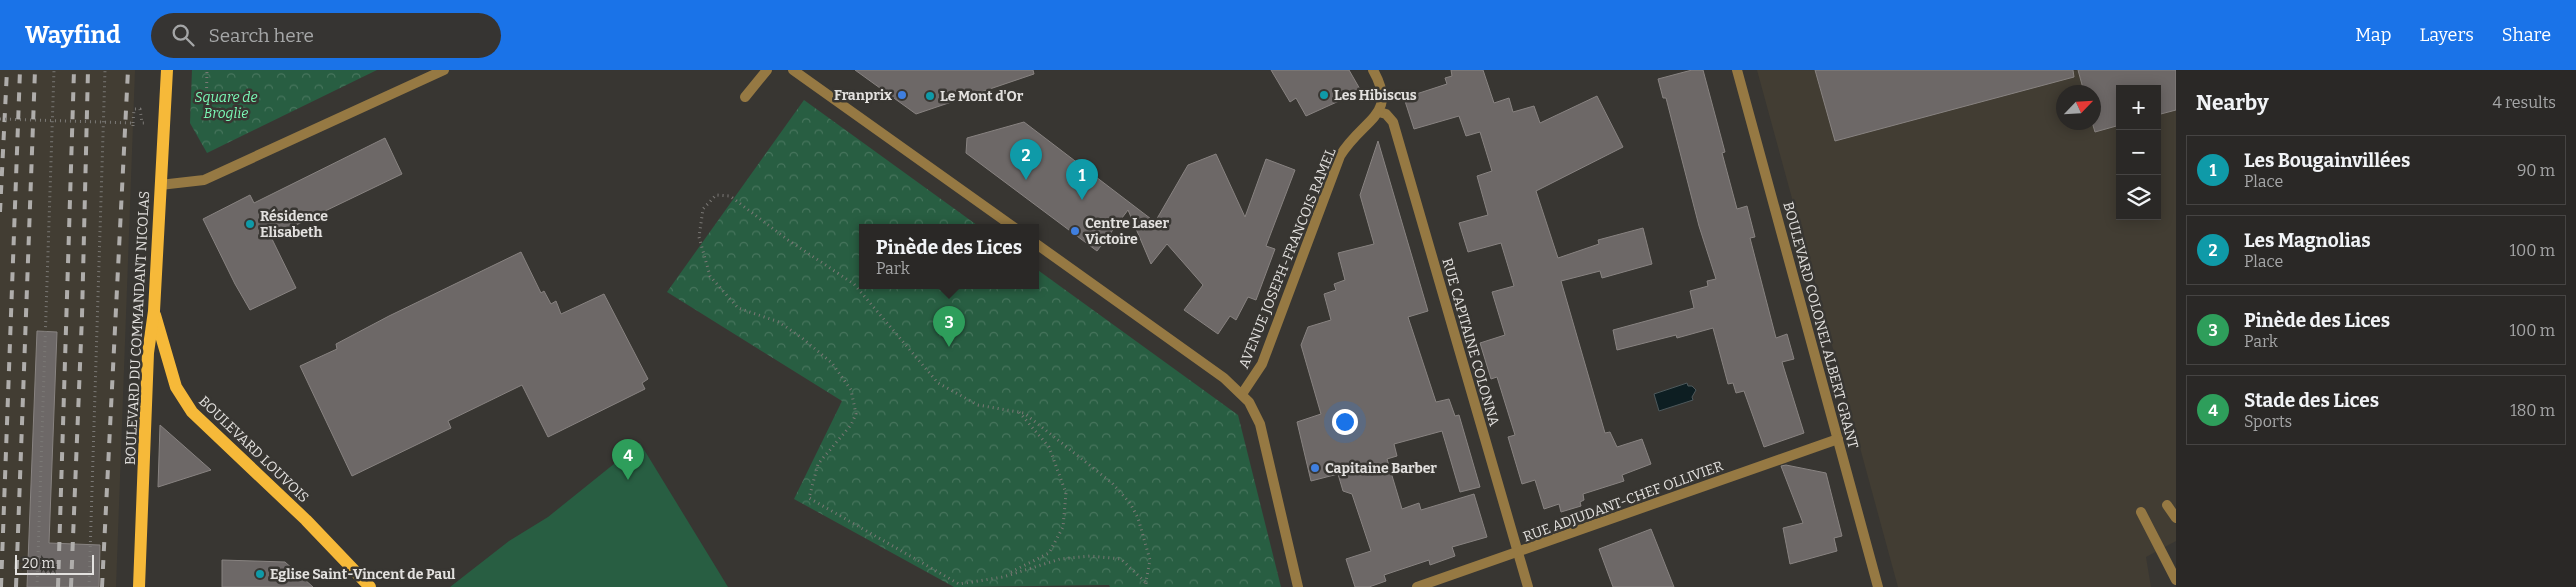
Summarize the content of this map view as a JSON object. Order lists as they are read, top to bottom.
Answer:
{
  "streets": {
    "main road": ["BOULEVARD DU COMMANDANT NICOLAS", "BOULEVARD LOUVOIS"],
    "street": [
      "AVENUE JOSEPH-FRANCOIS RAMEL",
      "BOULEVARD COLONEL ALBERT GRANT",
      "RUE CAPITAINE COLONNA",
      "RUE ADJUDANT-CHEF OLLIVIER"
    ]
  },
  "crossings": [
    ["AVENUE JOSEPH-FRANCOIS RAMEL", "RUE CAPITAINE COLONNA"],
    ["BOULEVARD COLONEL ALBERT GRANT", "RUE ADJUDANT-CHEF OLLIVIER"],
    ["BOULEVARD DU COMMANDANT NICOLAS", "BOULEVARD LOUVOIS"],
    ["RUE CAPITAINE COLONNA", "RUE ADJUDANT-CHEF OLLIVIER"]
  ],
  "parks": ["Square de Broglie"],
  "places": [
    "Franprix",
    "Les Hibiscus",
    "Le Mont d'Or",
    "Résidence Elisabeth",
    "Centre Laser Victoire",
    "Capitaine Barber",
    "Eglise Saint-Vincent de Paul"
  ],
  "scale_bar": "20 m",
  "north": "top right",
  "page": {
    "header": "Wayfind",
    "search": "Search here",
    "nav": ["Map", "Layers", "Share"],
    "heading": ["Nearby", "4 results"],
    "map_buttons": ["+", "−"],
    "list": [
      {
        "mark": "1",
        "name": "Les Bougainvillées",
        "note": "Place",
        "value": "90 m"
      },
      {
        "mark": "2",
        "name": "Les Magnolias",
        "note": "Place",
        "value": "100 m"
      },
      {
        "mark": "3",
        "name": "Pinède des Lices",
        "note": "Park",
        "value": "100 m"
      },
      {
        "mark": "4",
        "name": "Stade des Lices",
        "note": "Sports",
        "value": "180 m"
      }
    ],
    "pins": [
      "2",
      "1",
      "3",
      "4"
    ],
    "popup": ["Pinède des Lices", "Park"],
    "scale": "20 m"
  }
}
